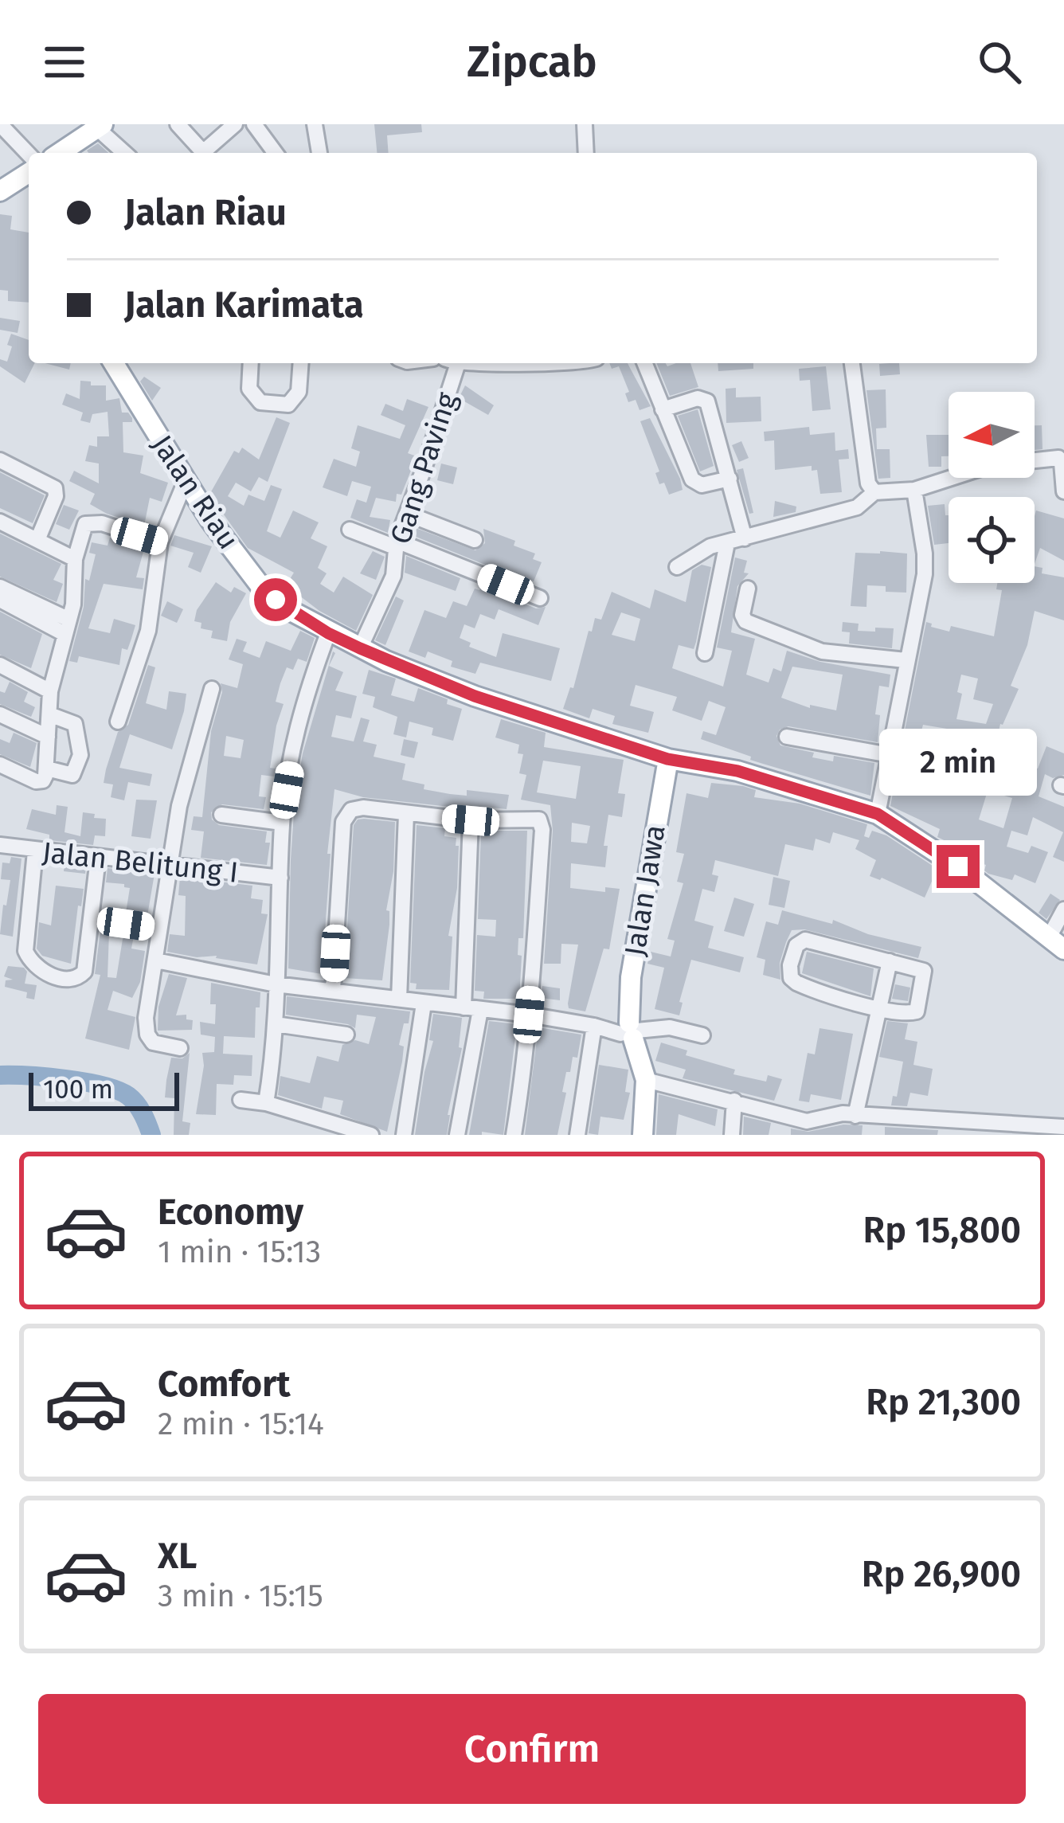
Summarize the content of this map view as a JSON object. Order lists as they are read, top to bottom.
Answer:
{
  "streets": {
    "main road": ["Jalan Riau", "Jalan Jawa"],
    "street": ["Gang Paving", "Jalan Belitung I"]
  },
  "crossings": [
    ["Gang Paving", "Jalan Riau"],
    ["Jalan Riau", "Jalan Jawa"]
  ],
  "scale_bar": "100 m",
  "north": "left",
  "page": {
    "header": "Zipcab",
    "banner": ["Jalan Riau", "Jalan Karimata"],
    "bubble": "2 min",
    "scale": "100 m",
    "list": [
      {
        "name": "Economy",
        "note": "1 min · 15:13",
        "value": "Rp 15,800"
      },
      {
        "name": "Comfort",
        "note": "2 min · 15:14",
        "value": "Rp 21,300"
      },
      {
        "name": "XL",
        "note": "3 min · 15:15",
        "value": "Rp 26,900"
      }
    ],
    "buttons": "Confirm"
  }
}
